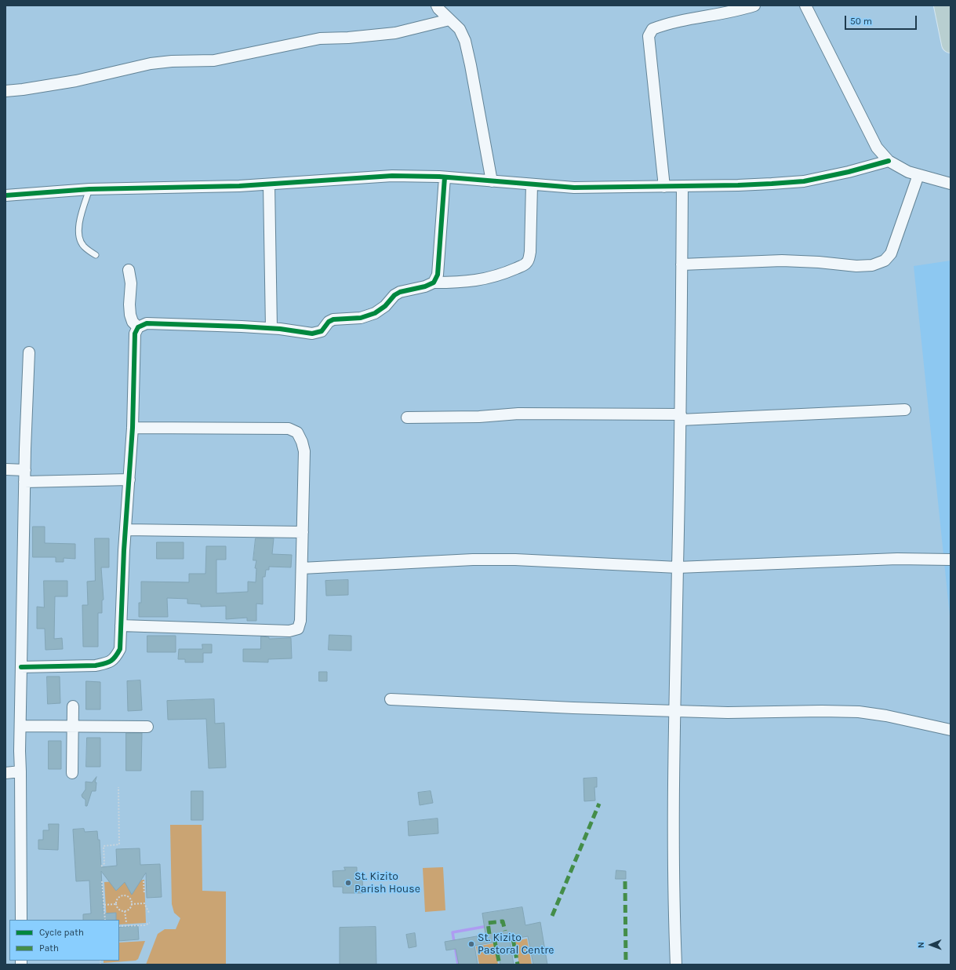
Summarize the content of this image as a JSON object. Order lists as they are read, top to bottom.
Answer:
{
  "places": ["St. Kizito Parish House", "St. Kizito Pastoral Centre"],
  "legend": ["Cycle path", "Path"],
  "scale_bar": "50 m",
  "north": "left"
}
